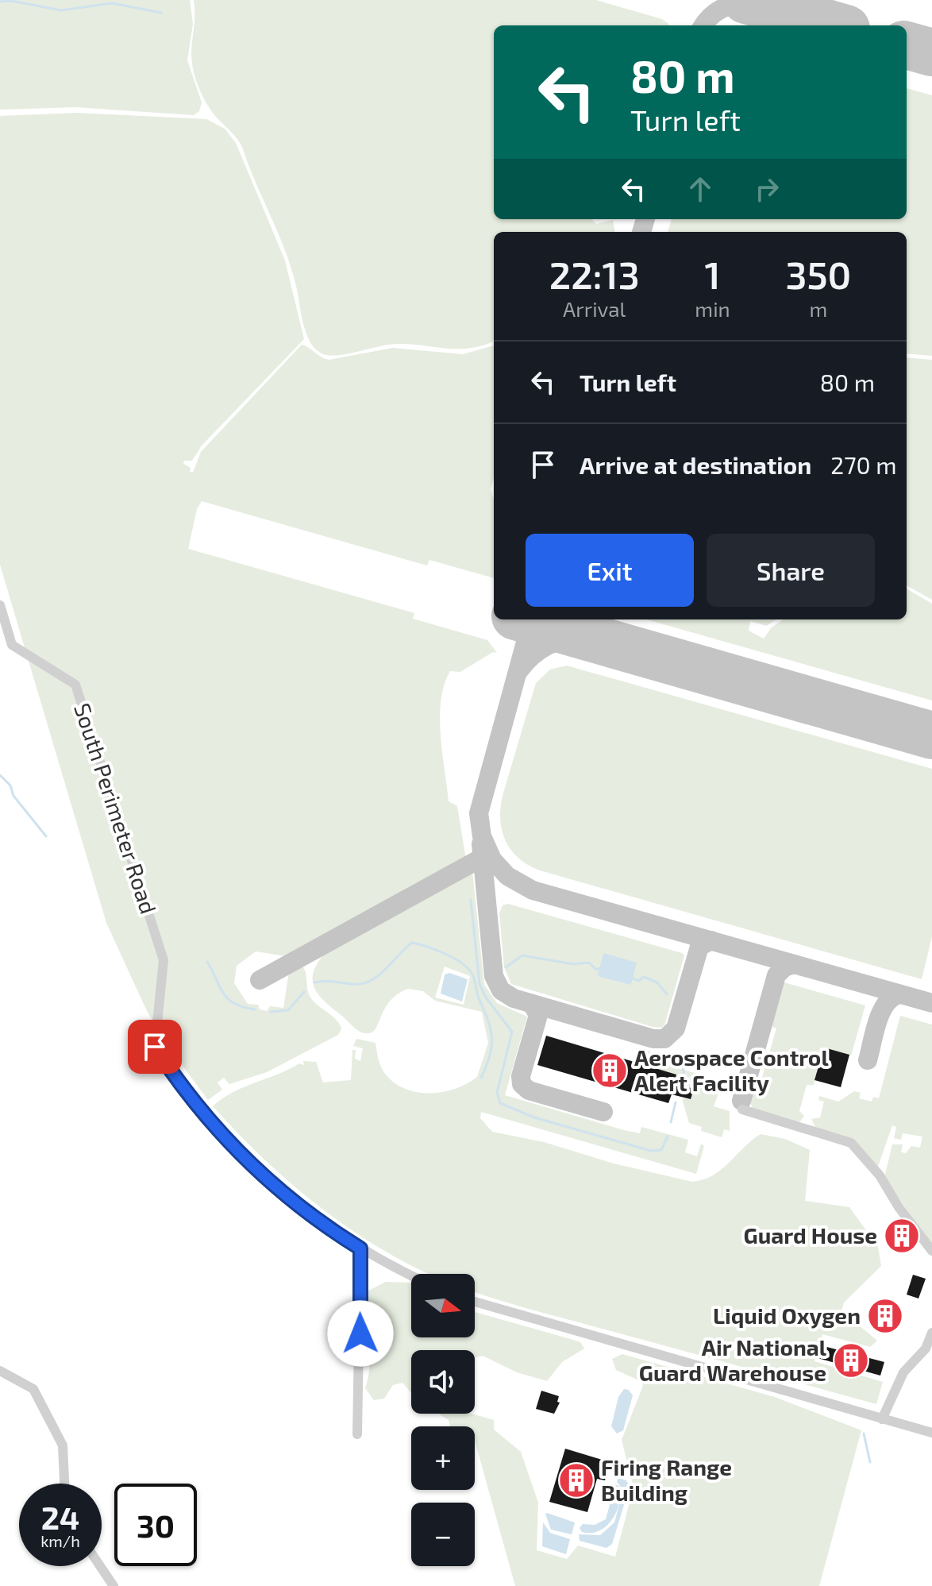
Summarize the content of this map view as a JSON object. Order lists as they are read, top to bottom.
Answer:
{
  "streets": {
    "street": ["South Perimeter Road"]
  },
  "places": {
    "building": [
      "Aerospace Control Alert Facility",
      "Guard House",
      "Liquid Oxygen",
      "Air National Guard Warehouse",
      "Firing Range Building"
    ]
  },
  "north": "right",
  "page": {
    "turn": ["80 m", "Turn left"],
    "eta": [
      "22:13",
      "Arrival",
      "1",
      "min",
      "350",
      "m"
    ],
    "list": [
      {
        "name": "Turn left",
        "value": "80 m"
      },
      {
        "name": "Arrive at destination",
        "value": "270 m"
      }
    ],
    "buttons": ["Exit", "Share"],
    "map_buttons": ["+", "−"],
    "speed": "24 km/h",
    "limit": "30"
  }
}
